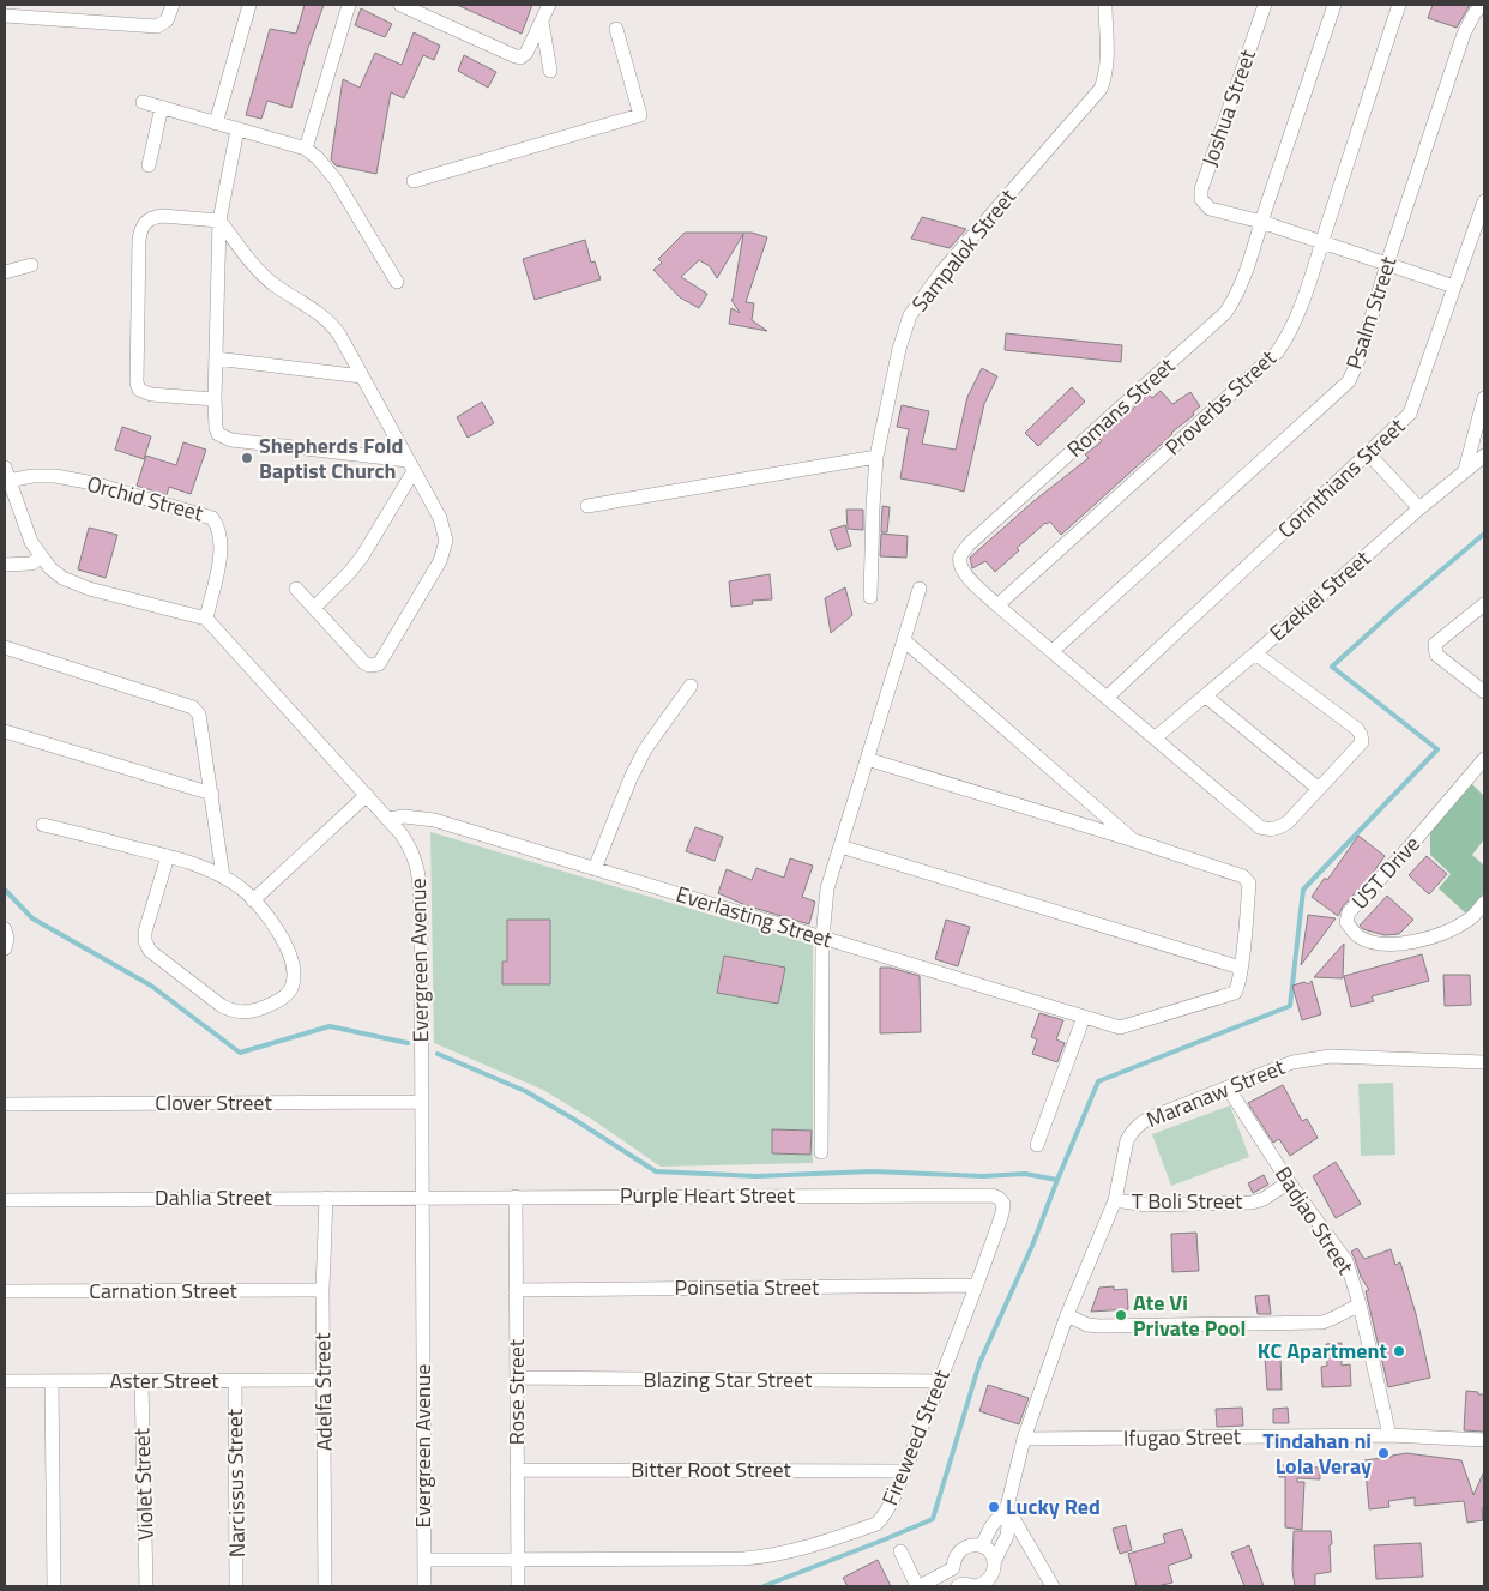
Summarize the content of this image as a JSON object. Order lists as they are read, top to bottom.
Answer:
{
  "streets": {
    "street": [
      "Joshua Street",
      "Sampalok Street",
      "Psalm Street",
      "Proverbs Street",
      "Romans Street",
      "Corinthians Street",
      "Orchid Street",
      "Ezekiel Street",
      "UST Drive",
      "Everlasting Street",
      "Evergreen Avenue",
      "Maranaw Street",
      "Clover Street",
      "Purple Heart Street",
      "Dahlia Street",
      "T Boli Street",
      "Badjao Street",
      "Poinsetia Street",
      "Carnation Street",
      "Blazing Star Street",
      "Aster Street",
      "Adelfa Street",
      "Rose Street",
      "Fireweed Street",
      "Ifugao Street",
      "Bitter Root Street",
      "Narcissus Street",
      "Violet Street"
    ]
  },
  "crossings": [
    ["Joshua Street", "Romans Street"],
    ["Proverbs Street", "Romans Street"],
    ["Orchid Street", "Evergreen Avenue"],
    ["Everlasting Street", "Evergreen Avenue"],
    ["Evergreen Avenue", "Clover Street"],
    ["Evergreen Avenue", "Purple Heart Street"],
    ["Evergreen Avenue", "Dahlia Street"],
    ["Evergreen Avenue", "Fireweed Street"],
    ["Maranaw Street", "T Boli Street"],
    ["Maranaw Street", "Badjao Street"],
    ["Maranaw Street", "Ifugao Street"],
    ["Purple Heart Street", "Dahlia Street"],
    ["Purple Heart Street", "Rose Street"],
    ["Purple Heart Street", "Fireweed Street"],
    ["Dahlia Street", "Adelfa Street"],
    ["T Boli Street", "Badjao Street"],
    ["Badjao Street", "Ifugao Street"],
    ["Poinsetia Street", "Rose Street"],
    ["Poinsetia Street", "Fireweed Street"],
    ["Carnation Street", "Adelfa Street"],
    ["Blazing Star Street", "Rose Street"],
    ["Blazing Star Street", "Fireweed Street"],
    ["Aster Street", "Adelfa Street"],
    ["Aster Street", "Narcissus Street"],
    ["Aster Street", "Violet Street"],
    ["Rose Street", "Fireweed Street"],
    ["Rose Street", "Bitter Root Street"],
    ["Fireweed Street", "Bitter Root Street"]
  ],
  "places": [
    "Shepherds Fold Baptist Church",
    "Ate Vi Private Pool",
    "KC Apartment",
    "Tindahan ni Lola Veray",
    "Lucky Red"
  ]
}
